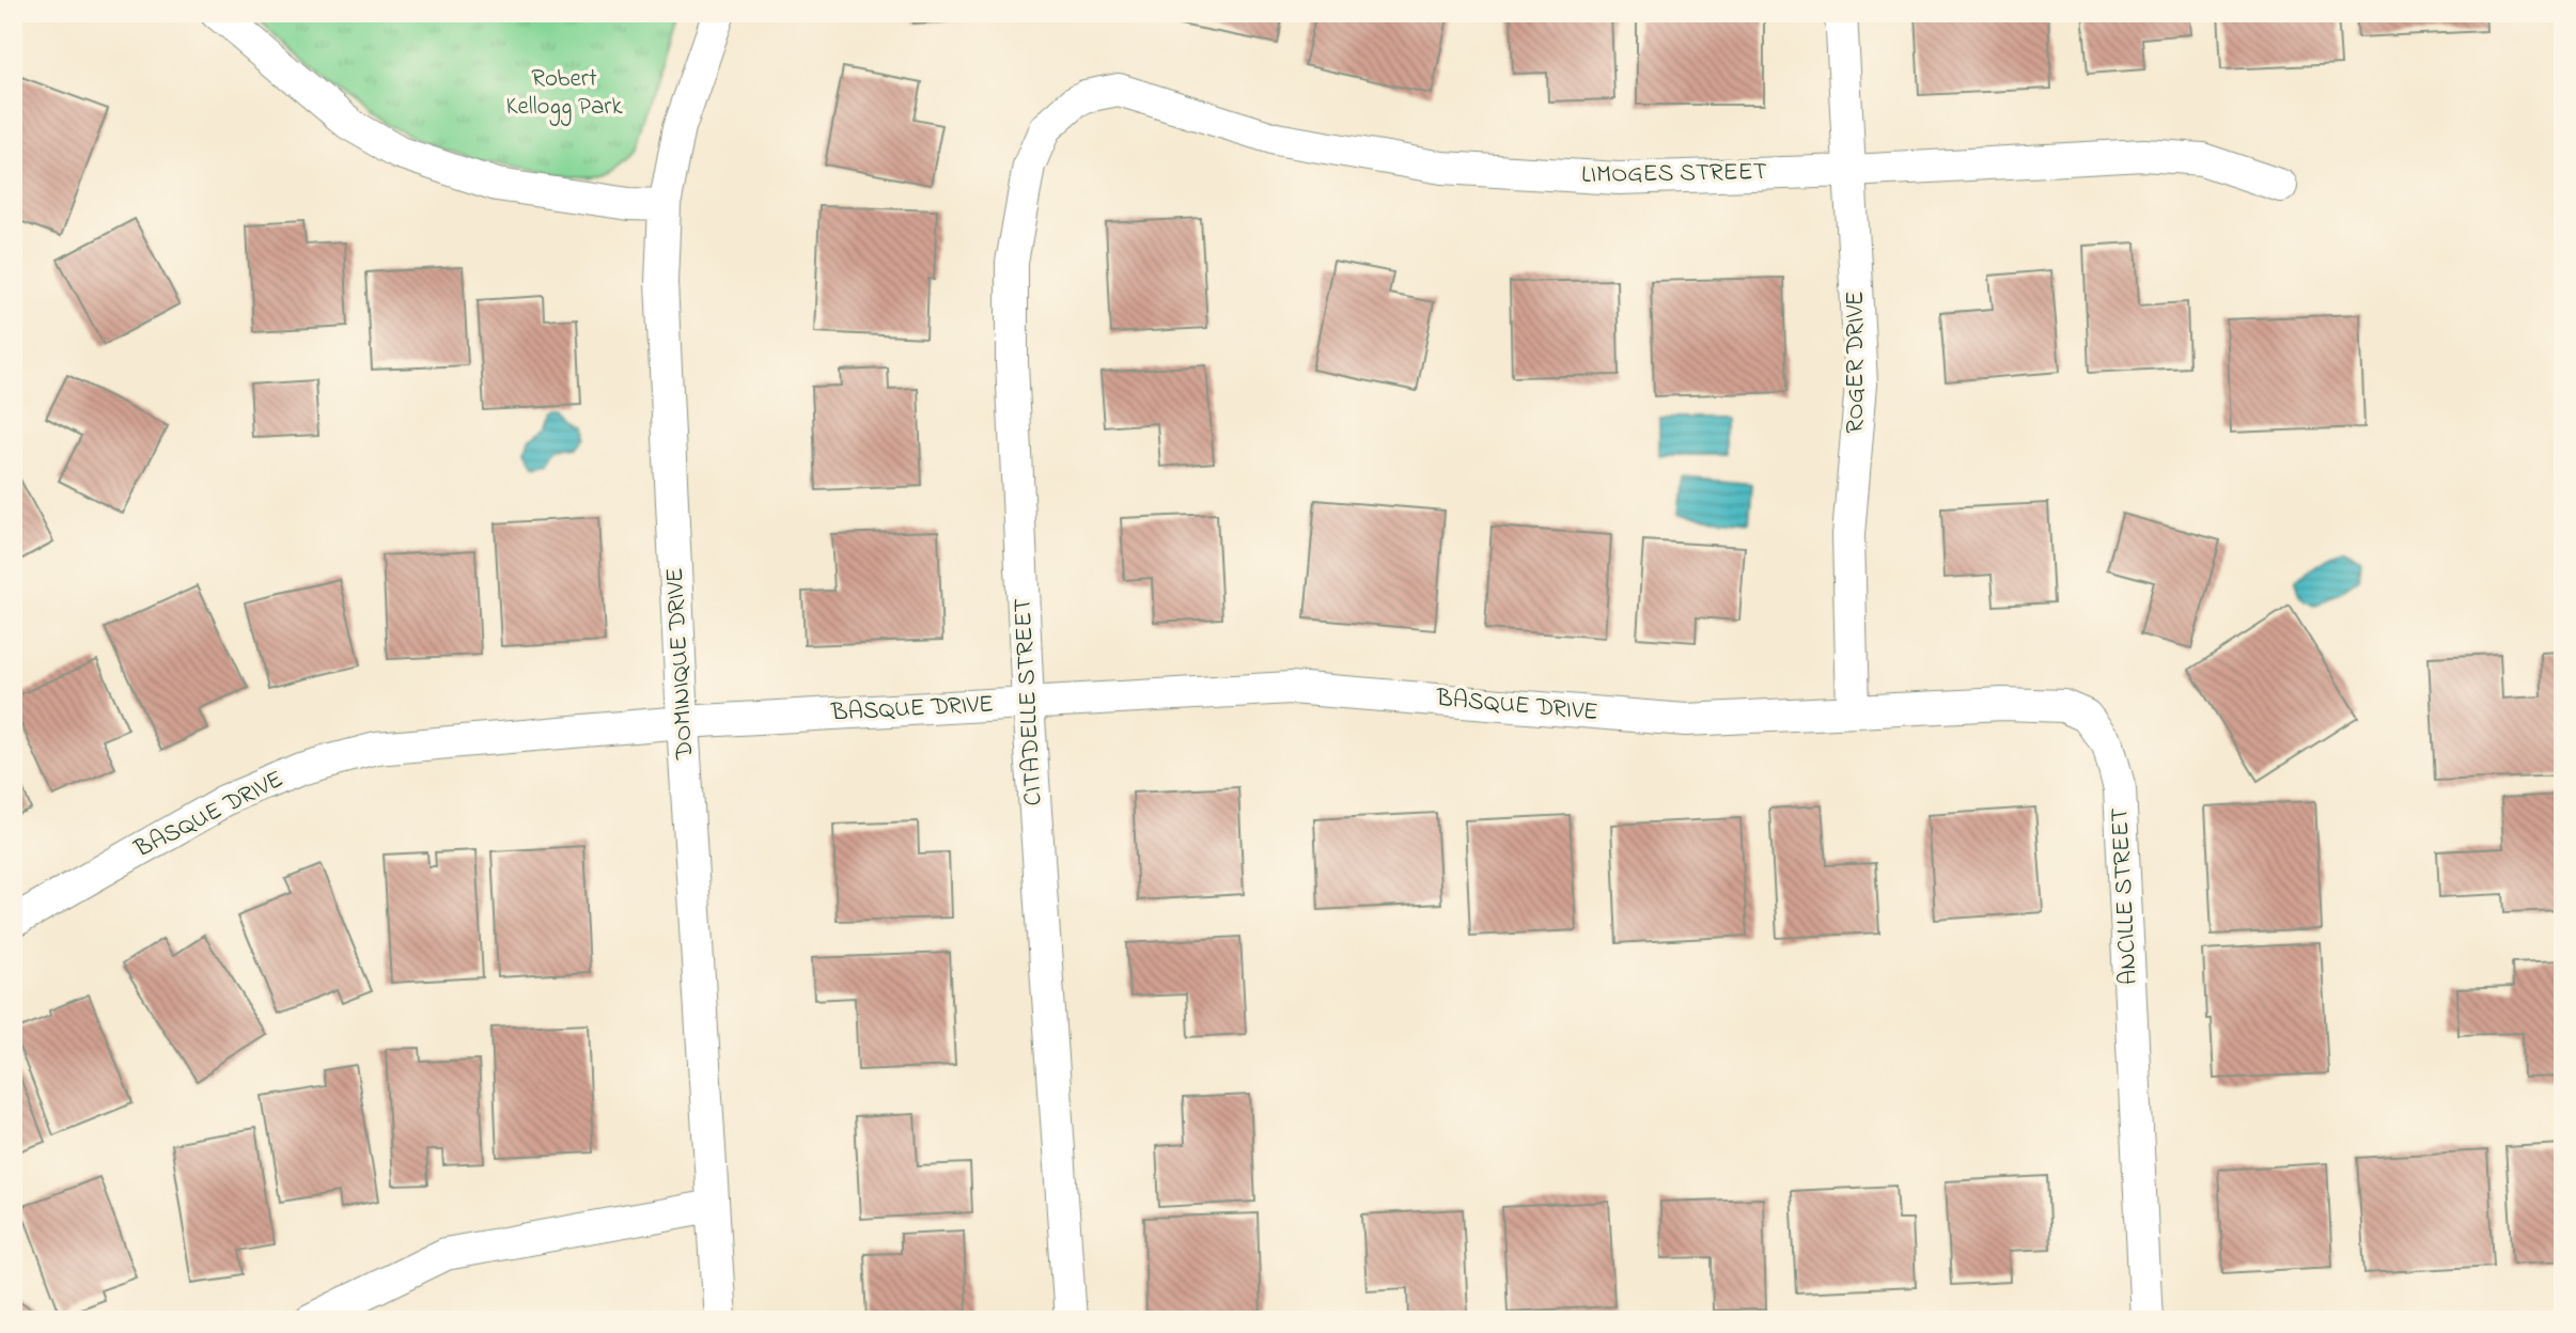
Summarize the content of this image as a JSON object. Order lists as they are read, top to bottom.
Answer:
{
  "streets": {
    "street": [
      "LIMOGES STREET",
      "ROGER DRIVE",
      "DOMINIQUE DRIVE",
      "CITADELLE STREET",
      "BASQUE DRIVE",
      "ANCILLE STREET"
    ]
  },
  "crossings": [
    ["LIMOGES STREET", "ROGER DRIVE"],
    ["LIMOGES STREET", "CITADELLE STREET"],
    ["ROGER DRIVE", "BASQUE DRIVE"],
    ["ROGER DRIVE", "ANCILLE STREET"],
    ["DOMINIQUE DRIVE", "BASQUE DRIVE"],
    ["CITADELLE STREET", "BASQUE DRIVE"],
    ["BASQUE DRIVE", "ANCILLE STREET"]
  ],
  "parks": ["Robert Kellogg Park"]
}
